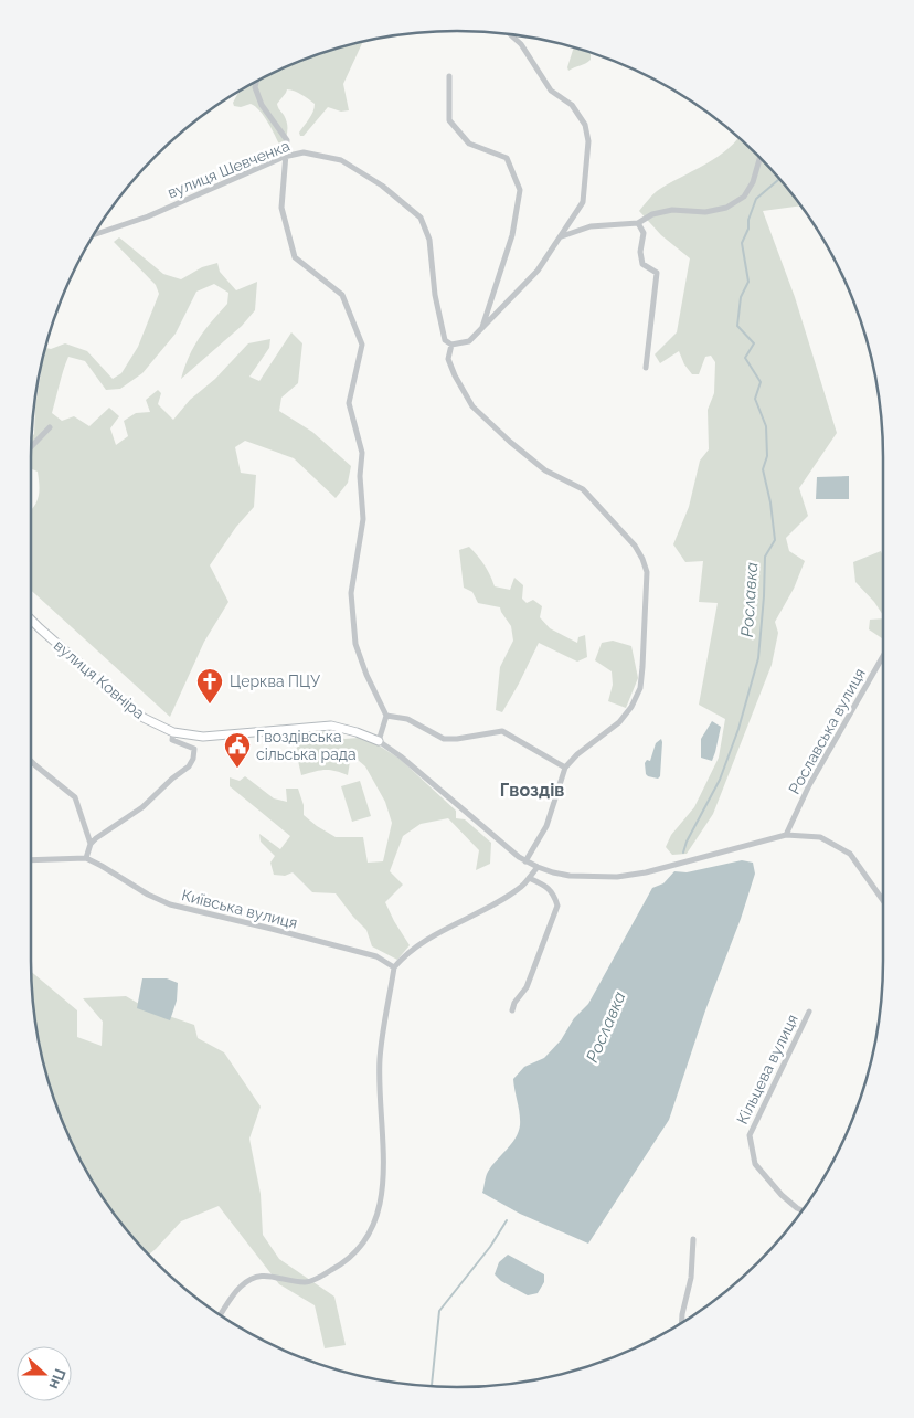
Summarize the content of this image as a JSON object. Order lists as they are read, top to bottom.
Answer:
{
  "streets": {
    "street": [
      "вулиця Шевченка",
      "вулиця Ковніра",
      "Рославська вулиця",
      "Київська вулиця",
      "Кільцева вулиця"
    ]
  },
  "districts": ["Гвоздів"],
  "water": ["Рославка"],
  "places": {
    "church": ["Церква ПЦУ"],
    "public building": ["Гвоздівська сільська рада"]
  },
  "north": "right"
}
